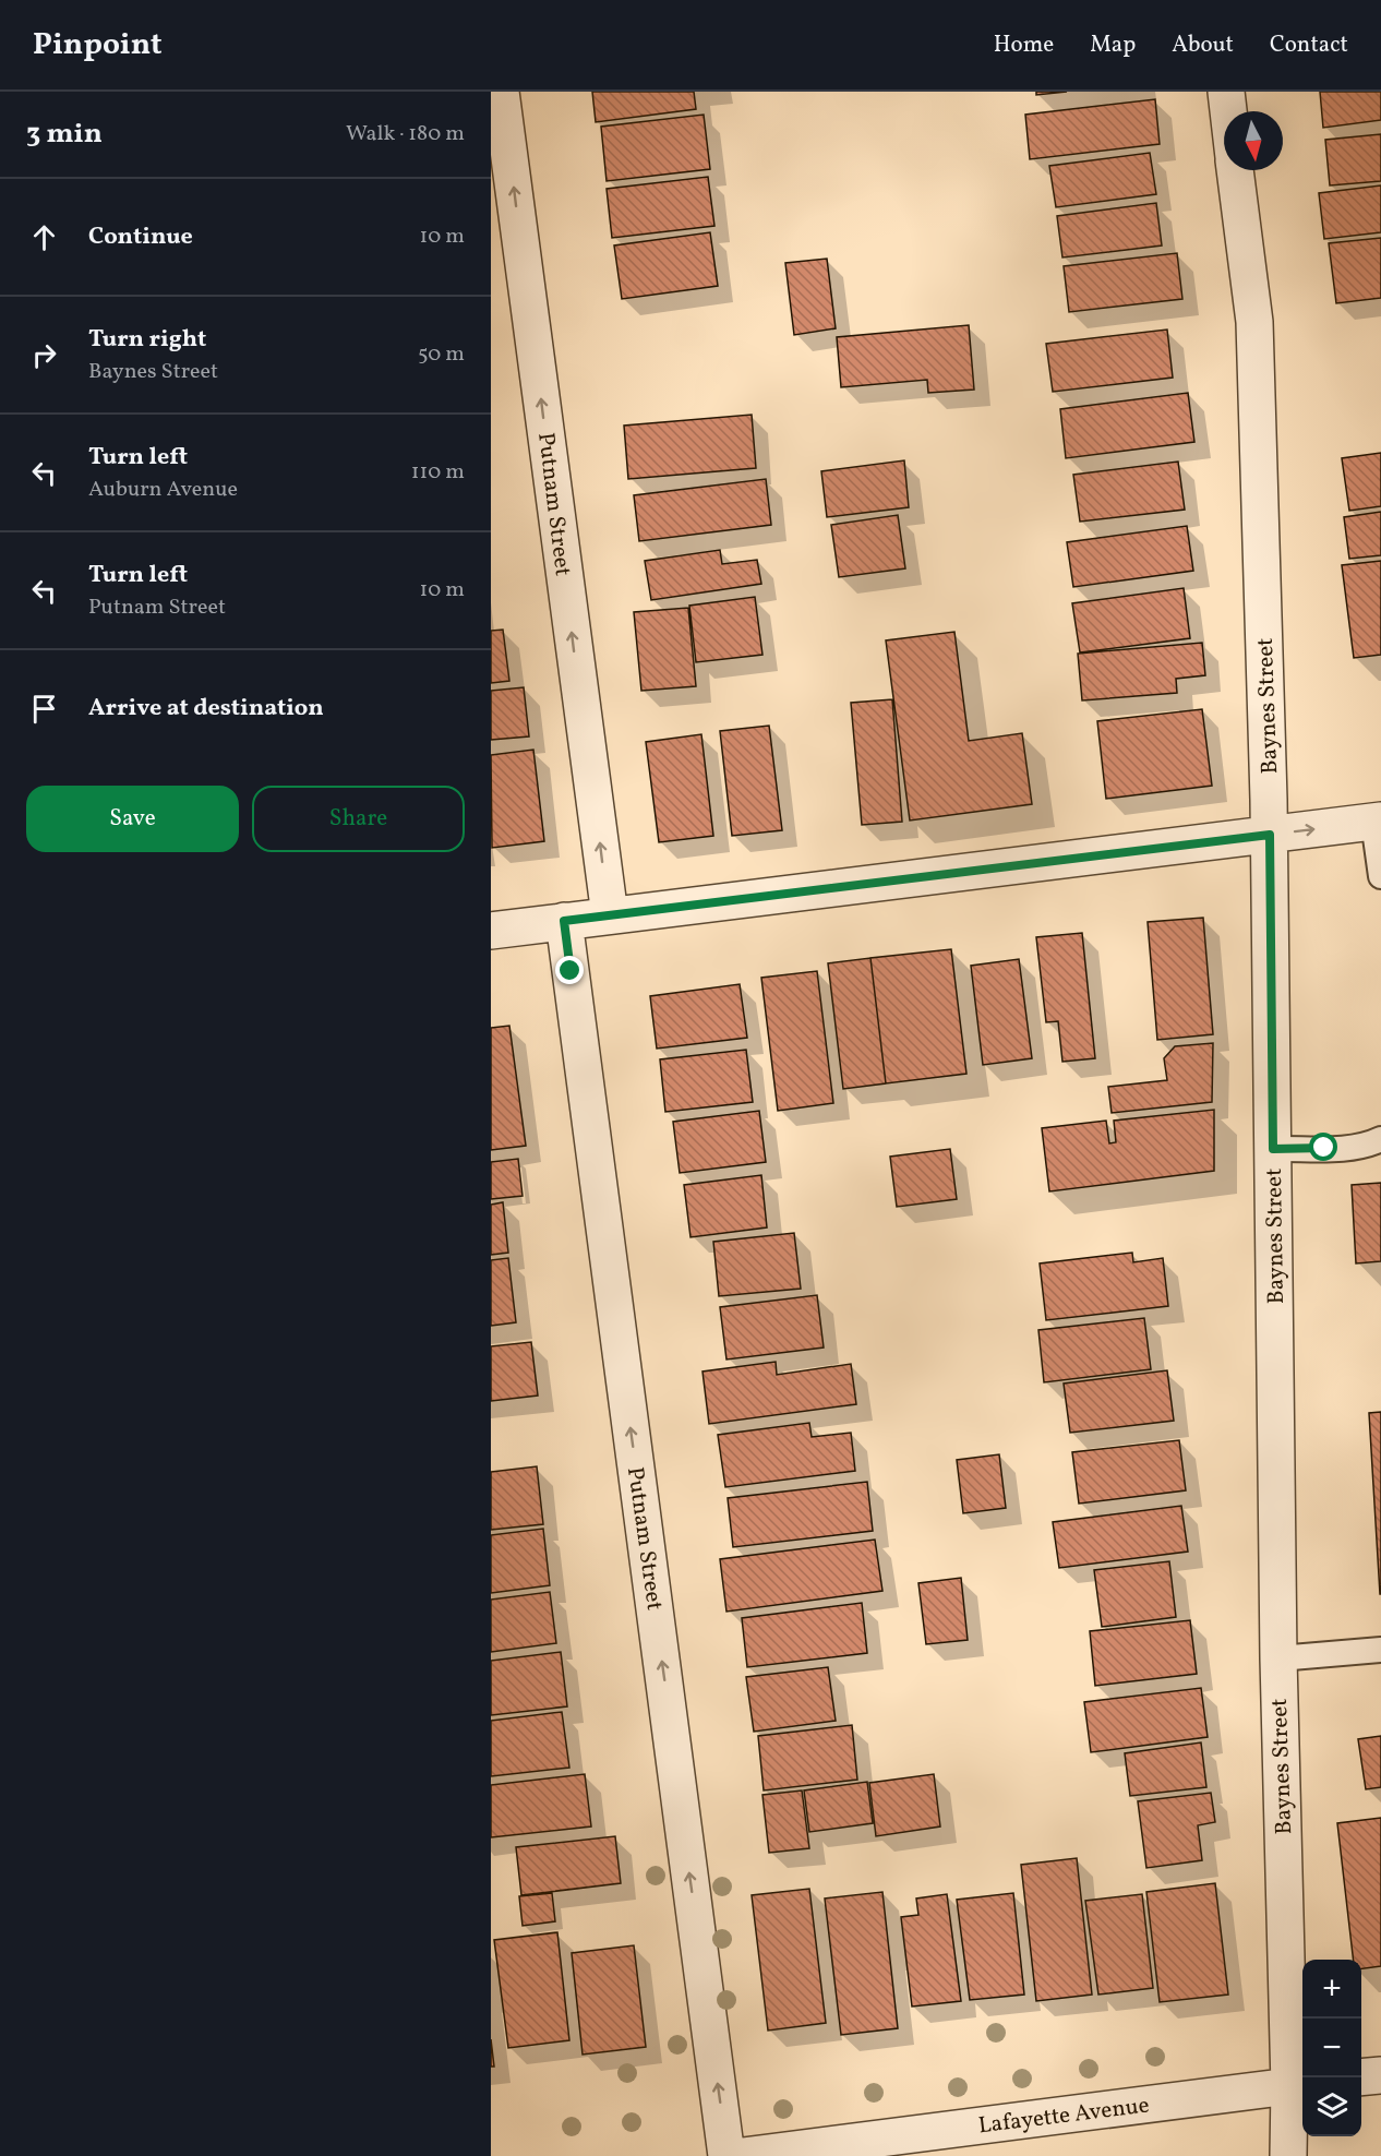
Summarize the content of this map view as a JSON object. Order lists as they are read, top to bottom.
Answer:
{
  "streets": {
    "street": ["Putnam Street", "Baynes Street", "Lafayette Avenue"]
  },
  "crossings": [
    ["Baynes Street", "Lafayette Avenue"]
  ],
  "one_way": ["Putnam Street"],
  "north": "bottom",
  "page": {
    "header": "Pinpoint",
    "nav": [
      "Home",
      "Map",
      "About",
      "Contact"
    ],
    "heading": ["3 min", "Walk · 180 m"],
    "list": [
      ["Continue", "10 m"],
      ["Turn right", "Baynes Street", "50 m"],
      ["Turn left", "Auburn Avenue", "110 m"],
      ["Turn left", "Putnam Street", "10 m"],
      "Arrive at destination"
    ],
    "buttons": ["Save", "Share"],
    "map_buttons": ["+", "−"]
  }
}
